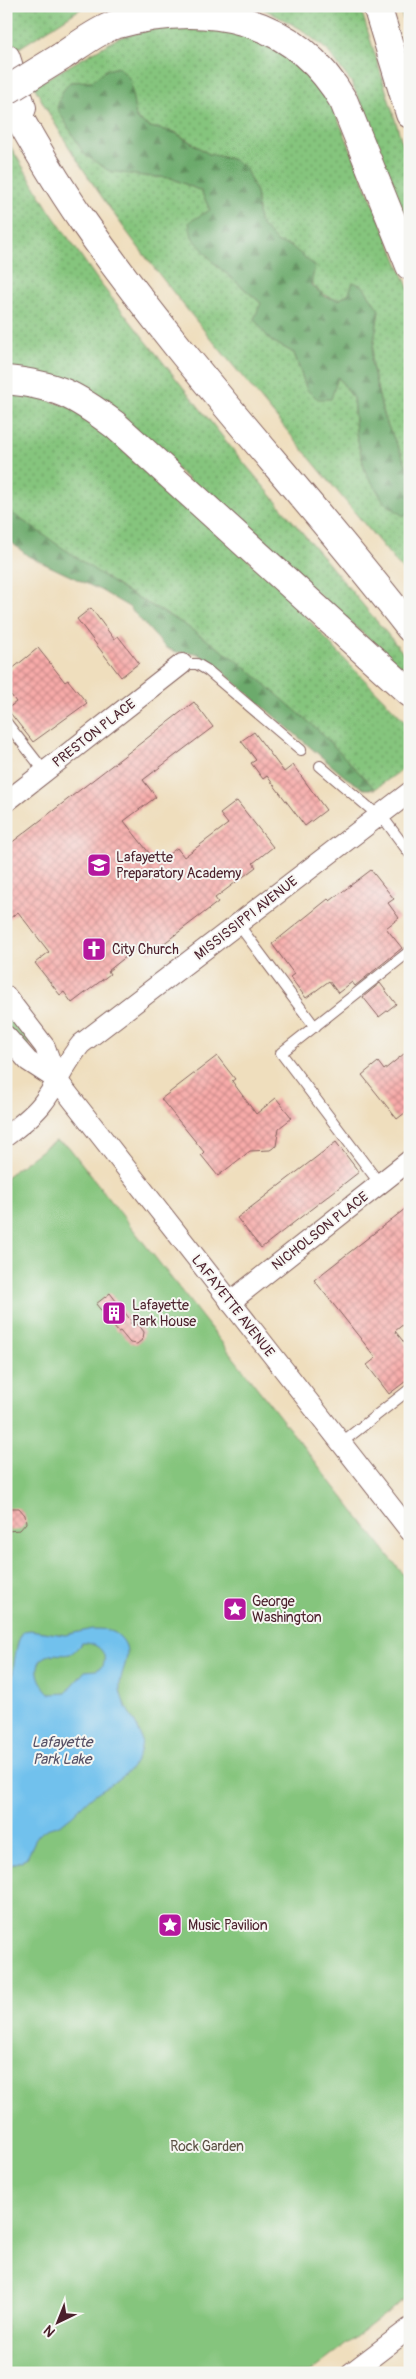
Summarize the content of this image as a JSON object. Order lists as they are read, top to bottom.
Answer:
{
  "streets": {
    "street": [
      "PRESTON PLACE",
      "MISSISSIPPI AVENUE",
      "NICHOLSON PLACE",
      "LAFAYETTE AVENUE"
    ]
  },
  "crossings": [
    ["MISSISSIPPI AVENUE", "LAFAYETTE AVENUE"],
    ["NICHOLSON PLACE", "LAFAYETTE AVENUE"]
  ],
  "water": ["Lafayette Park Lake"],
  "parks": ["Rock Garden"],
  "places": {
    "school or university": ["Lafayette Preparatory Academy"],
    "church": ["City Church"],
    "building": ["Lafayette Park House"],
    "place": ["George Washington", "Music Pavilion"]
  },
  "north": "bottom left"
}
